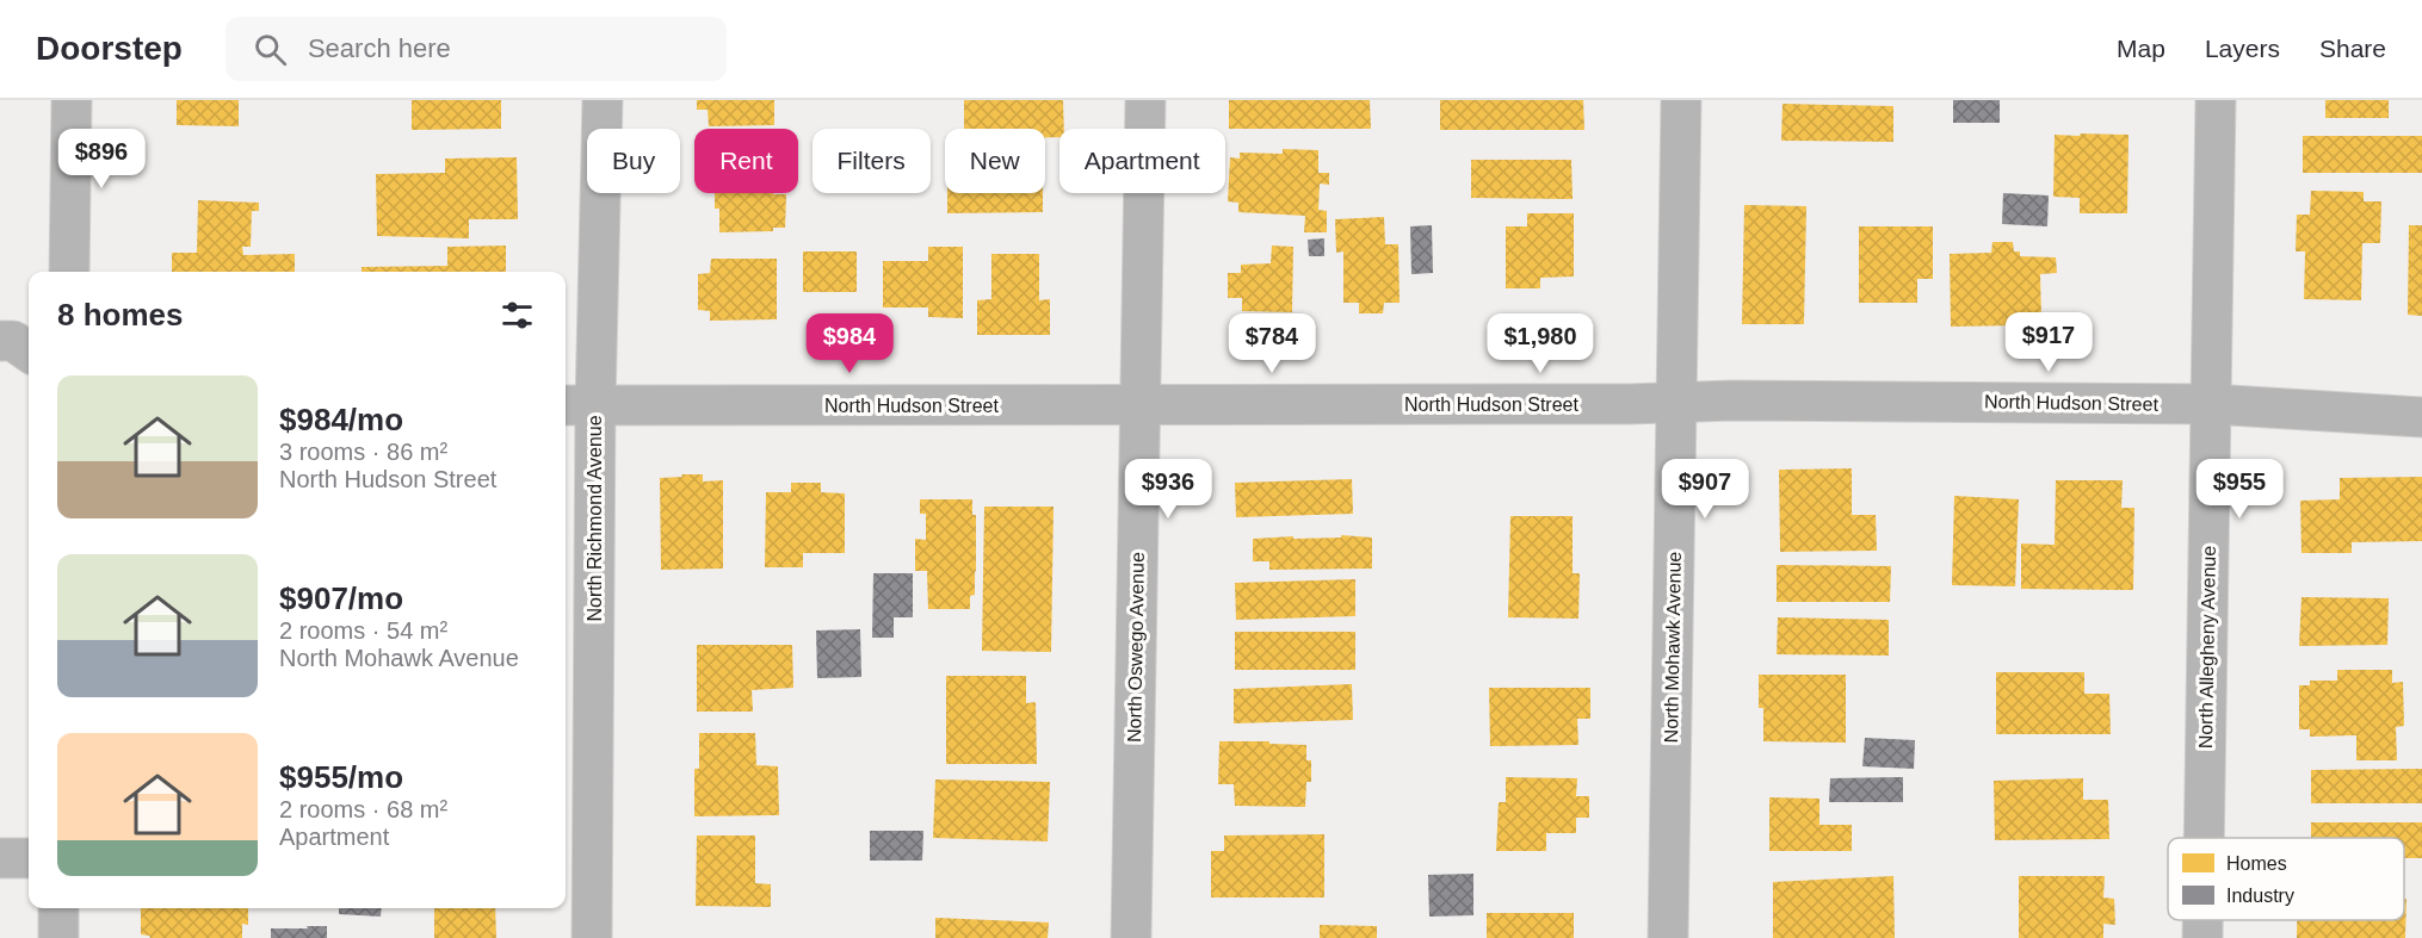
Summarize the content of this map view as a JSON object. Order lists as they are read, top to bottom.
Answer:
{
  "streets": {
    "street": [
      "North Hudson Street",
      "North Richmond Avenue",
      "North Oswego Avenue",
      "North Mohawk Avenue",
      "North Allegheny Avenue"
    ]
  },
  "crossings": [
    ["North Hudson Street", "North Richmond Avenue"],
    ["North Hudson Street", "North Oswego Avenue"],
    ["North Hudson Street", "North Mohawk Avenue"],
    ["North Hudson Street", "North Allegheny Avenue"]
  ],
  "legend": ["Homes", "Industry"],
  "page": {
    "header": "Doorstep",
    "search": "Search here",
    "nav": ["Map", "Layers", "Share"],
    "price": [
      "$896",
      "$917",
      "$984",
      "$784",
      "$1,980",
      "$936",
      "$907",
      "$955"
    ],
    "chip": [
      "Buy",
      "Rent",
      "Filters",
      "New",
      "Apartment"
    ],
    "heading": "8 homes",
    "list": [
      {
        "name": "$984/mo",
        "note": "3 rooms · 86 m² · North Hudson Street"
      },
      {
        "name": "$907/mo",
        "note": "2 rooms · 54 m² · North Mohawk Avenue"
      },
      {
        "name": "$955/mo",
        "note": "2 rooms · 68 m² · Apartment"
      }
    ]
  }
}
